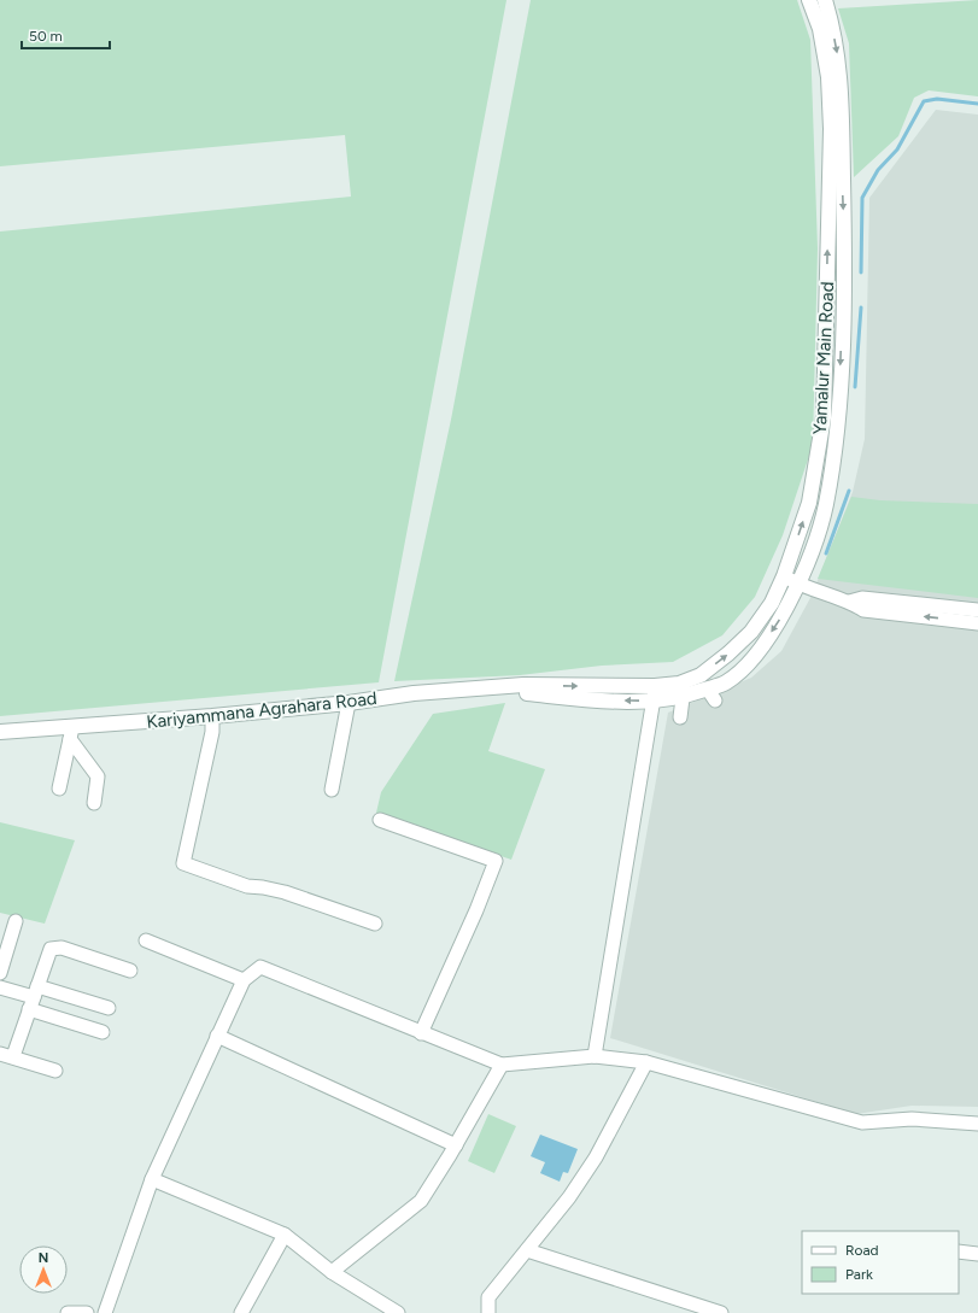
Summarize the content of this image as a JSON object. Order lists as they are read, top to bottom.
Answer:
{
  "streets": {
    "street": ["Yamalur Main Road", "Kariyammana Agrahara Road"]
  },
  "crossings": [
    ["Yamalur Main Road", "Kariyammana Agrahara Road"]
  ],
  "legend": ["Road", "Park"],
  "scale_bar": "50 m",
  "north": "top"
}
